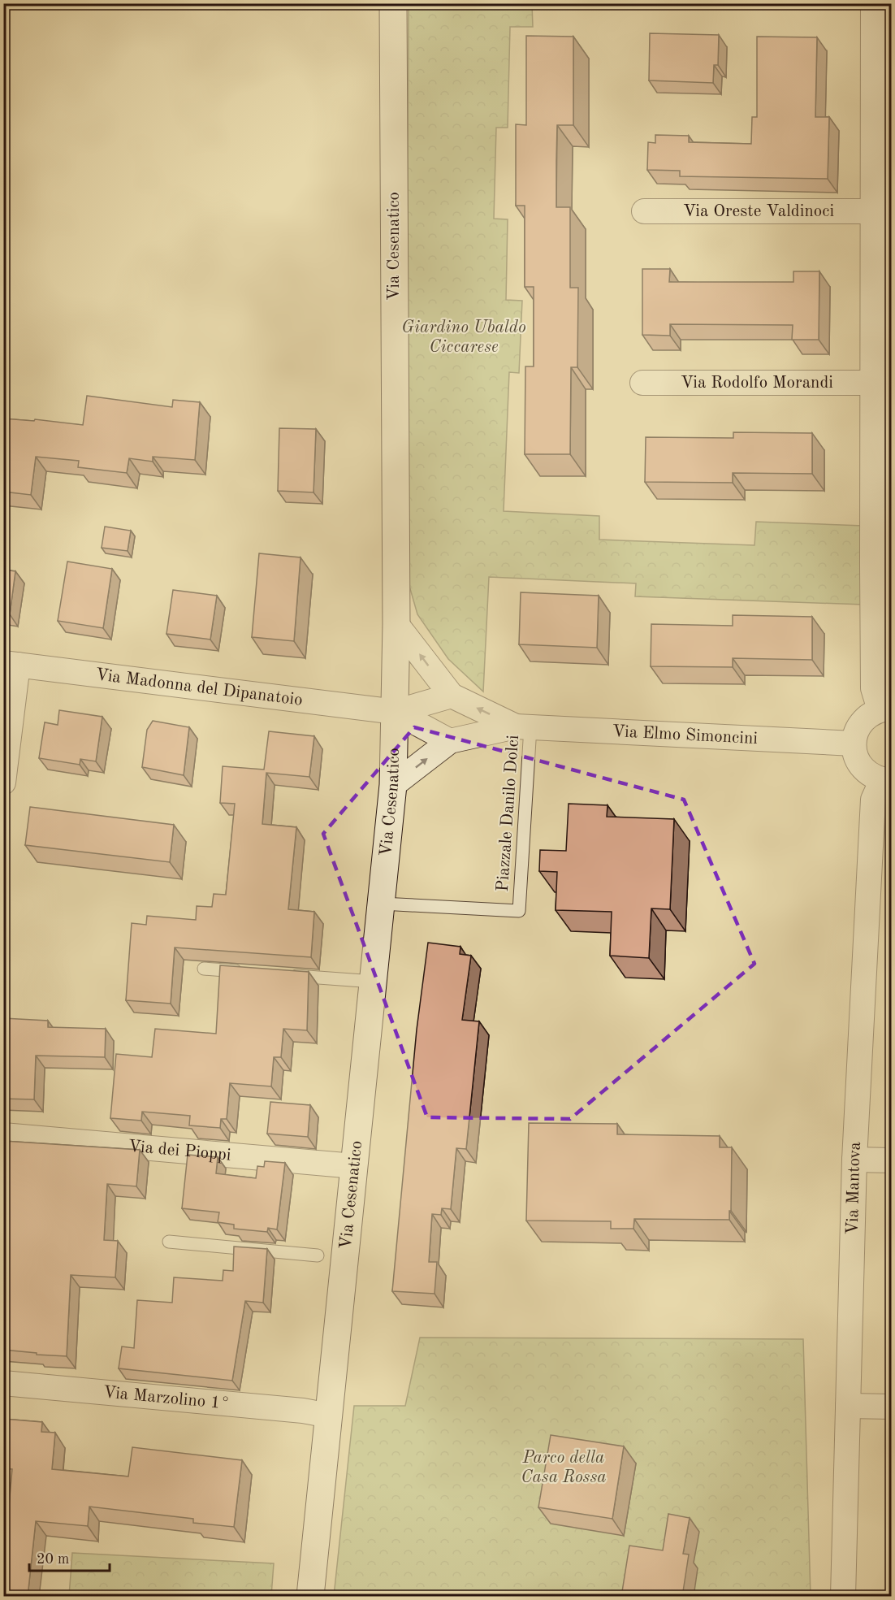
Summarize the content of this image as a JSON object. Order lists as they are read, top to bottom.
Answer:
{
  "streets": {
    "main road": ["Via Cesenatico"],
    "street": [
      "Via Oreste Valdinoci",
      "Via Rodolfo Morandi",
      "Via Madonna del Dipanatoio",
      "Via Elmo Simoncini",
      "Via dei Pioppi",
      "Via Mantova",
      "Via Marzolino 1°"
    ],
    "lane": ["Piazzale Danilo Dolci"]
  },
  "crossings": [
    ["Via Cesenatico", "Via Madonna del Dipanatoio"],
    ["Via Cesenatico", "Via Elmo Simoncini"],
    ["Via Cesenatico", "Piazzale Danilo Dolci"],
    ["Via Cesenatico", "Via dei Pioppi"],
    ["Via Cesenatico", "Via Marzolino 1°"],
    ["Via Elmo Simoncini", "Piazzale Danilo Dolci"]
  ],
  "parks": ["Giardino Ubaldo Ciccarese", "Parco della Casa Rossa"],
  "scale_bar": "20 m"
}
